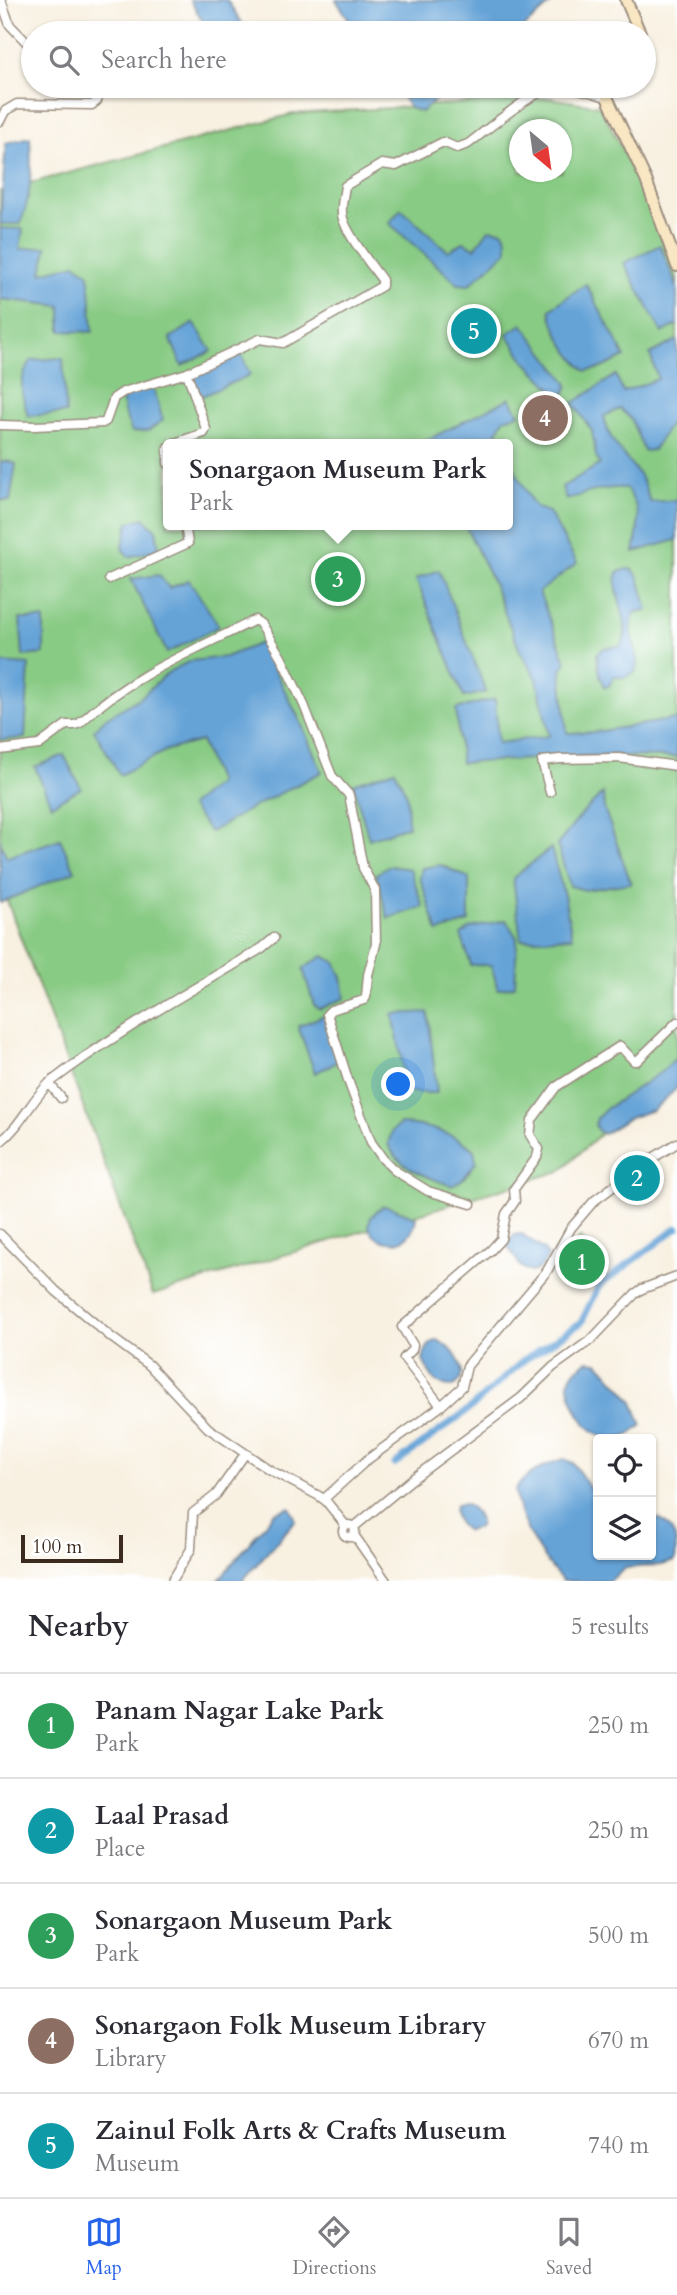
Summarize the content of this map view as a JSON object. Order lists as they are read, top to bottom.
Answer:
{
  "scale_bar": "100 m",
  "north": "bottom right",
  "page": {
    "search": "Search here",
    "pins": [
      "5",
      "4",
      "3",
      "2",
      "1"
    ],
    "popup": ["Sonargaon Museum Park", "Park"],
    "scale": "100 m",
    "heading": ["Nearby", "5 results"],
    "list": [
      {
        "mark": "1",
        "name": "Panam Nagar Lake Park",
        "note": "Park",
        "value": "250 m"
      },
      {
        "mark": "2",
        "name": "Laal Prasad",
        "note": "Place",
        "value": "250 m"
      },
      {
        "mark": "3",
        "name": "Sonargaon Museum Park",
        "note": "Park",
        "value": "500 m"
      },
      {
        "mark": "4",
        "name": "Sonargaon Folk Museum Library",
        "note": "Library",
        "value": "670 m"
      },
      {
        "mark": "5",
        "name": "Zainul Folk Arts & Crafts Museum",
        "note": "Museum",
        "value": "740 m"
      }
    ],
    "nav": ["Map", "Directions", "Saved"]
  }
}
